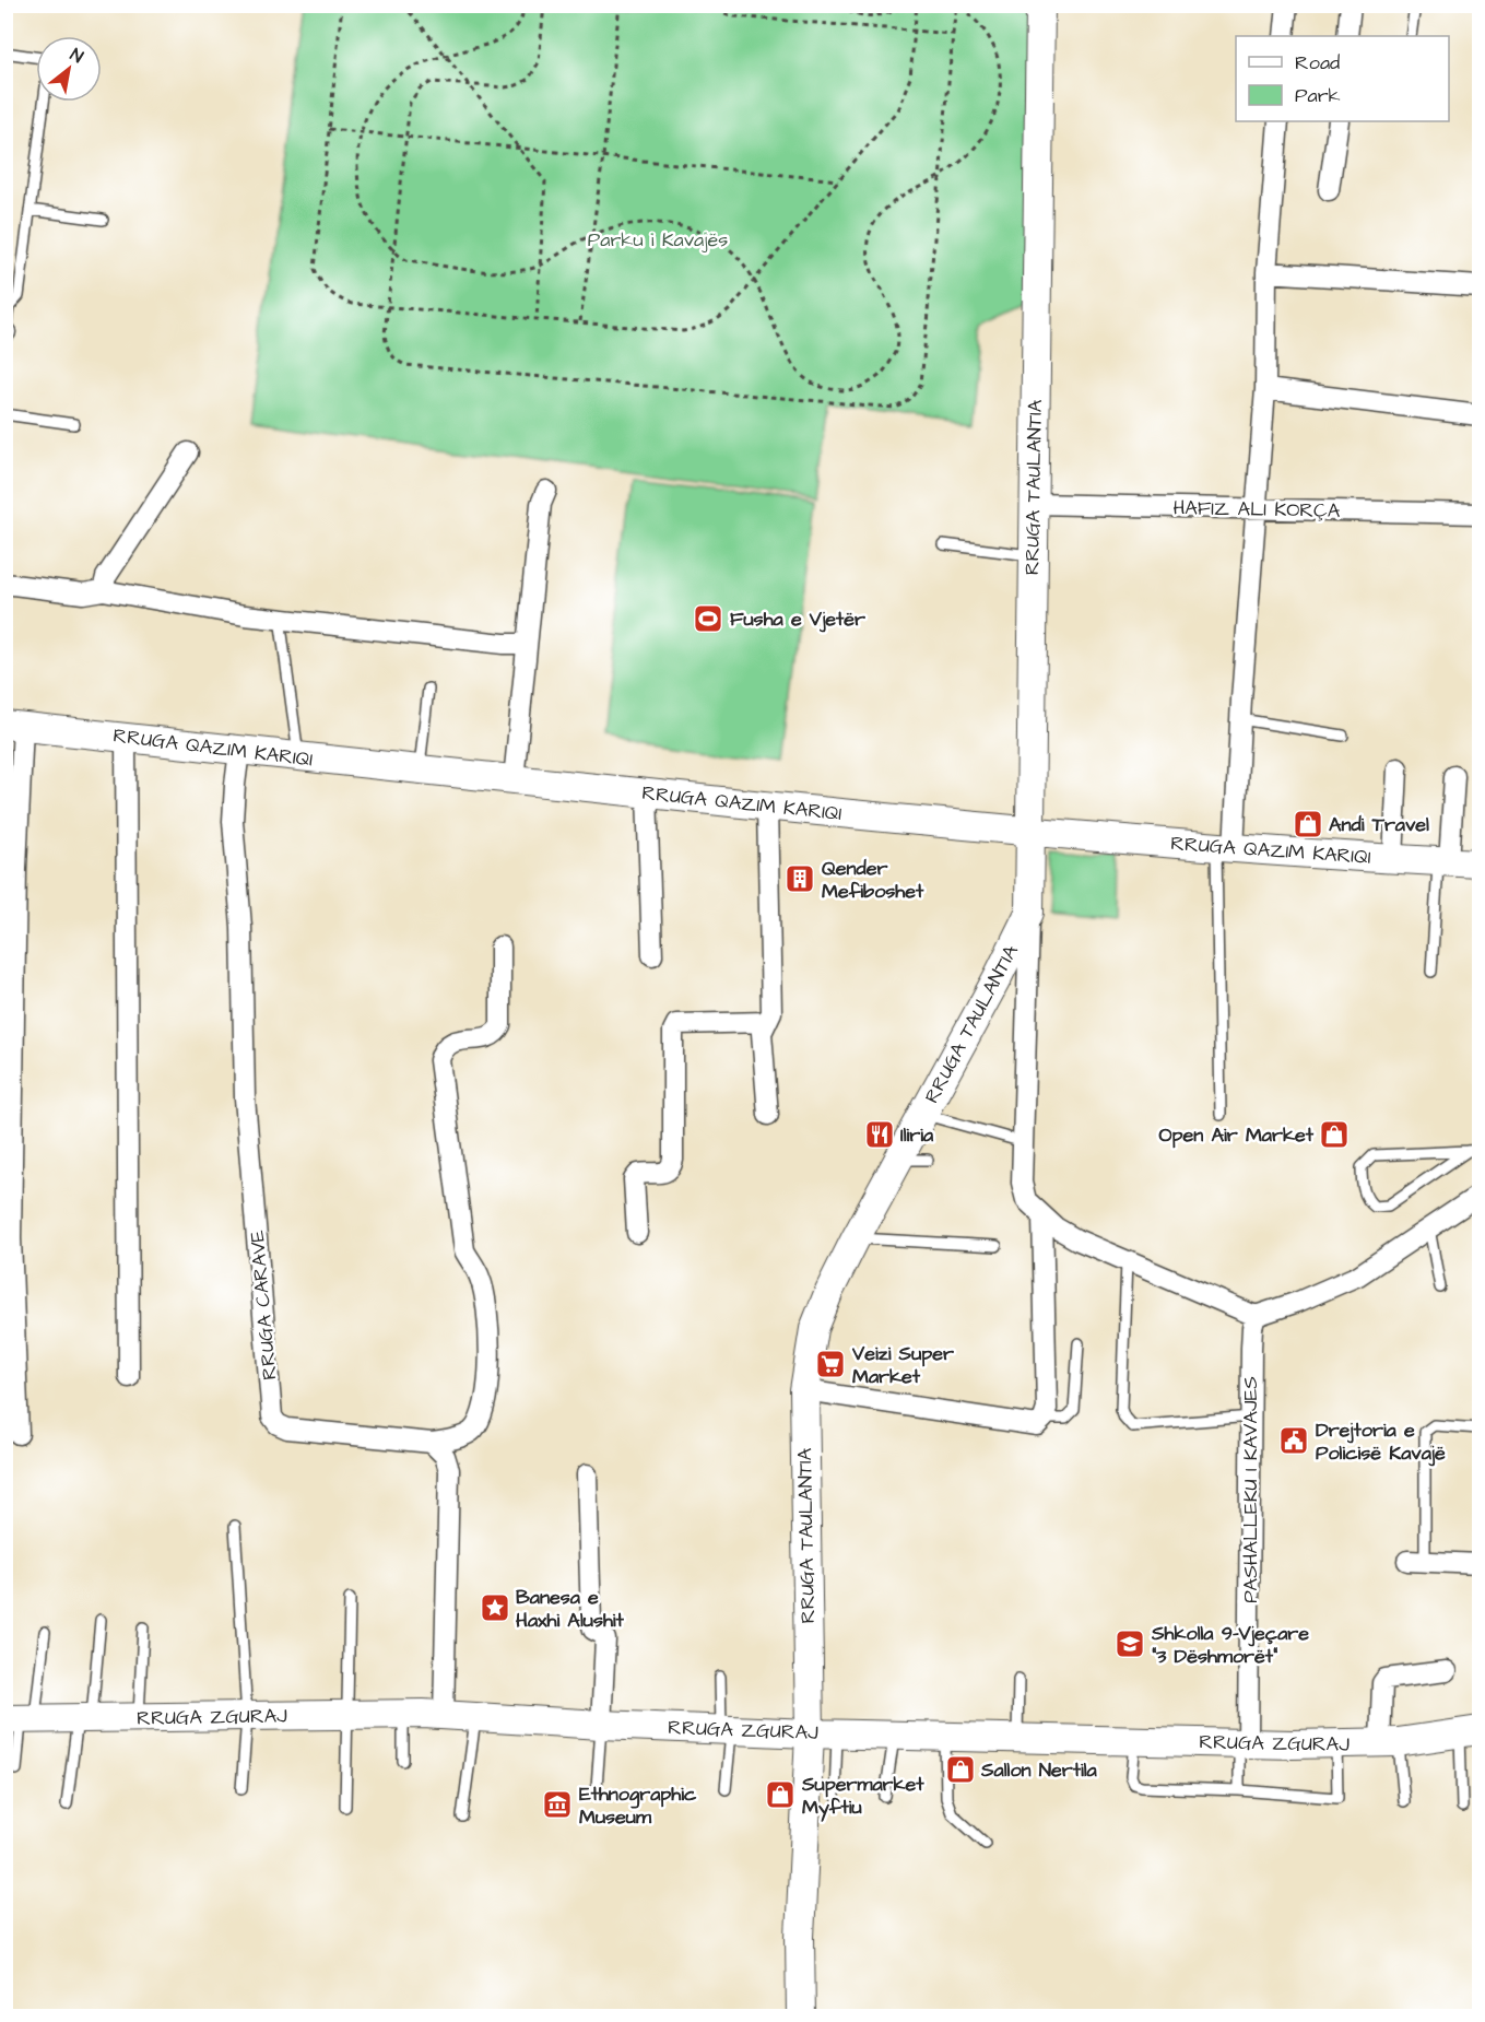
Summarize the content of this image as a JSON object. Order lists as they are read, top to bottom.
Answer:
{
  "streets": {
    "street": [
      "RRUGA TAULANTIA",
      "HAFIZ ALI KORÇA",
      "RRUGA QAZIM KARIQI",
      "RRUGA CARAVE",
      "PASHALLEKU I KAVAJES",
      "RRUGA ZGURAJ"
    ]
  },
  "crossings": [
    ["RRUGA TAULANTIA", "HAFIZ ALI KORÇA"],
    ["RRUGA TAULANTIA", "RRUGA QAZIM KARIQI"],
    ["RRUGA TAULANTIA", "RRUGA ZGURAJ"],
    ["RRUGA QAZIM KARIQI", "RRUGA CARAVE"],
    ["PASHALLEKU I KAVAJES", "RRUGA ZGURAJ"]
  ],
  "parks": ["Parku i Kavajës"],
  "places": {
    "sports": ["Fusha e Vjetër"],
    "shop": [
      "Andi Travel",
      "Open Air Market",
      "Sallon Nertila",
      "Supermarket Myftiu"
    ],
    "building": ["Qender Mefiboshet"],
    "restaurant": ["Iliria"],
    "supermarket": ["Veizi Super Market"],
    "public building": ["Drejtoria e Policisë Kavajë"],
    "place": ["Banesa e Haxhi Alushit"],
    "school or university": ["Shkolla 9-Vjeçare \"3 Dëshmorët\""],
    "museum": ["Ethnographic Museum"]
  },
  "legend": ["Road", "Park"],
  "north": "top right"
}
